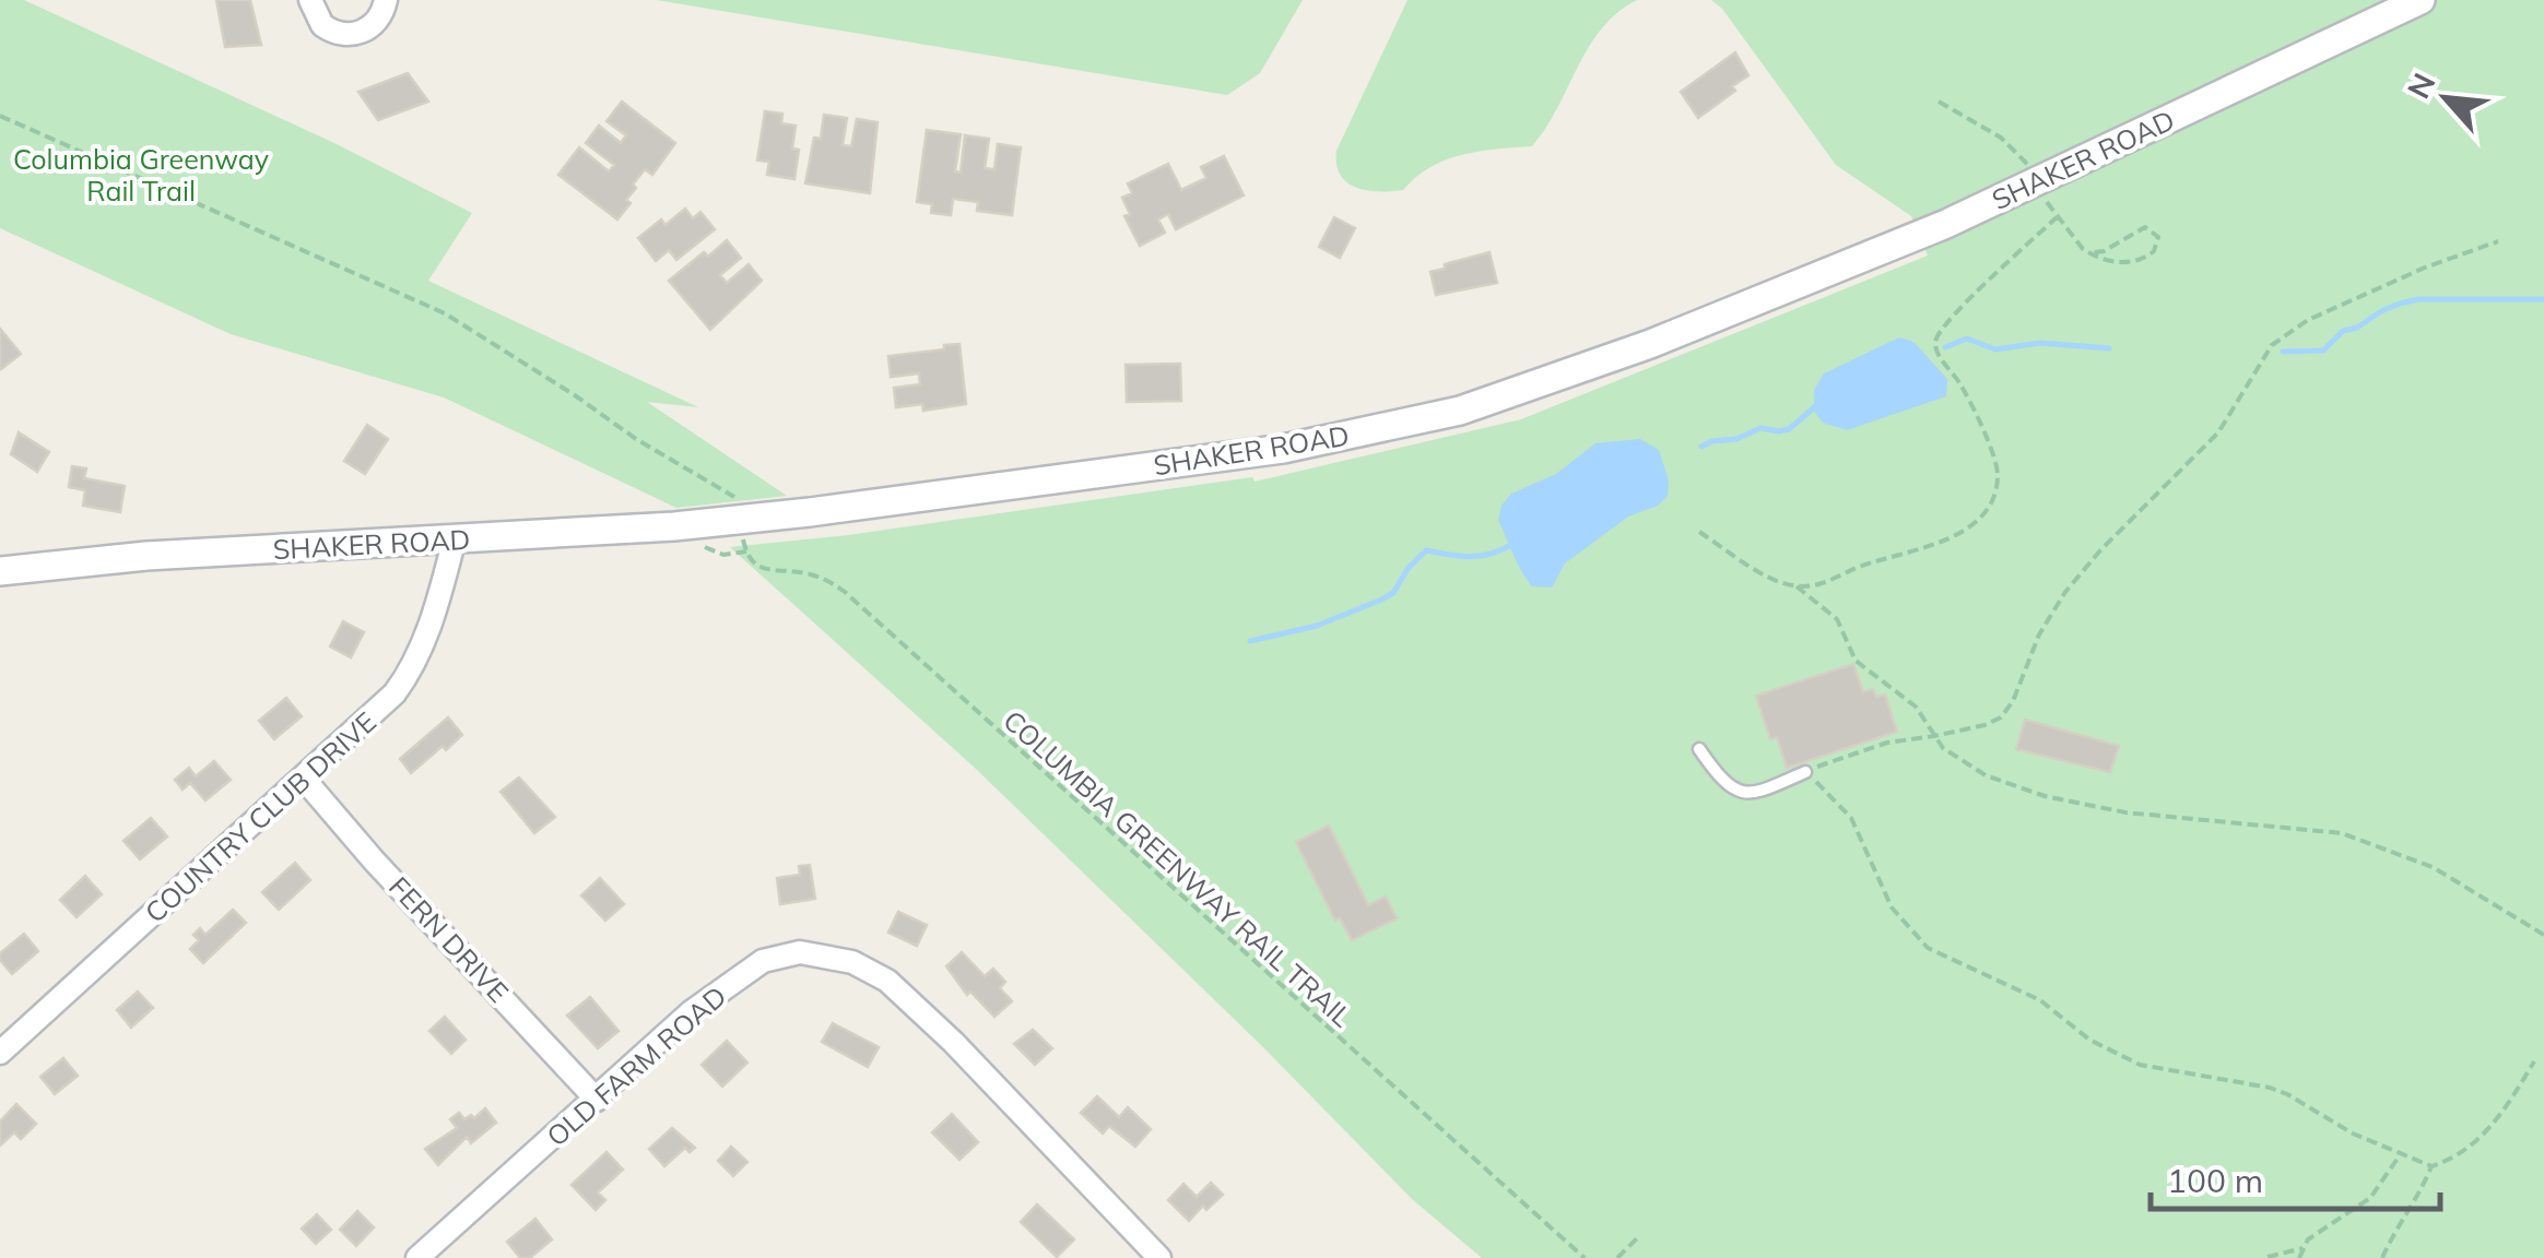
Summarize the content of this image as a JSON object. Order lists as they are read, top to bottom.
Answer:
{
  "streets": {
    "street": [
      "SHAKER ROAD",
      "COUNTRY CLUB DRIVE",
      "FERN DRIVE",
      "OLD FARM ROAD"
    ],
    "path": ["COLUMBIA GREENWAY RAIL TRAIL"]
  },
  "crossings": [
    ["SHAKER ROAD", "COUNTRY CLUB DRIVE"],
    ["COUNTRY CLUB DRIVE", "FERN DRIVE"],
    ["FERN DRIVE", "OLD FARM ROAD"]
  ],
  "parks": ["Columbia Greenway Rail Trail"],
  "scale_bar": "100 m",
  "north": "top left"
}
